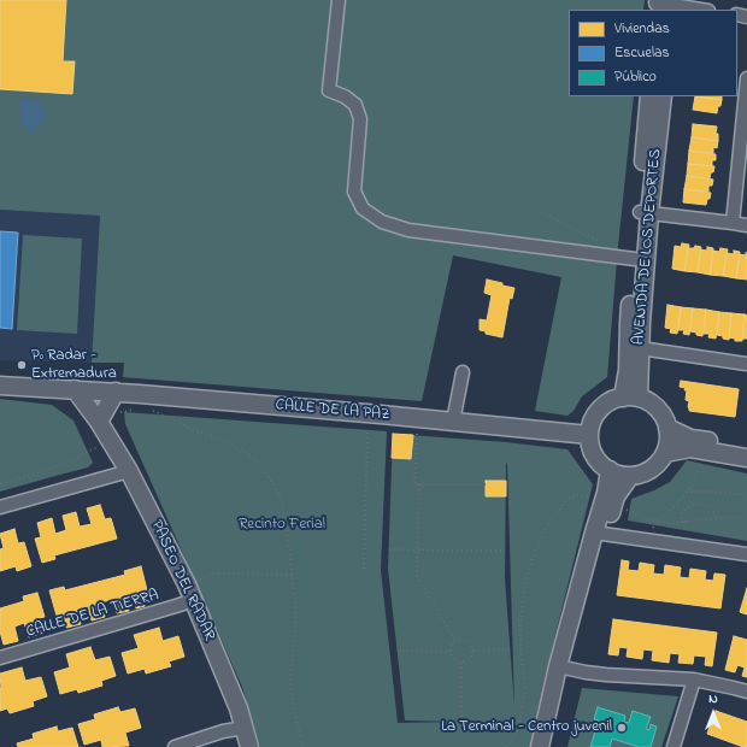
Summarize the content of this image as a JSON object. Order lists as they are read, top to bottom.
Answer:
{
  "streets": {
    "street": [
      "AVENIDA DE LOS DEPORTES",
      "CALLE DE LA PAZ",
      "PASEO DEL RADAR",
      "CALLE DE LA TIERRA"
    ]
  },
  "crossings": [
    ["AVENIDA DE LOS DEPORTES", "CALLE DE LA PAZ"],
    ["CALLE DE LA PAZ", "PASEO DEL RADAR"],
    ["PASEO DEL RADAR", "CALLE DE LA TIERRA"]
  ],
  "parks": ["Recinto Ferial"],
  "places": ["Pº Radar - Extremadura", "La Terminal - Centro juvenil"],
  "legend": ["Viviendas", "Escuelas", "Público"],
  "north": "top"
}
